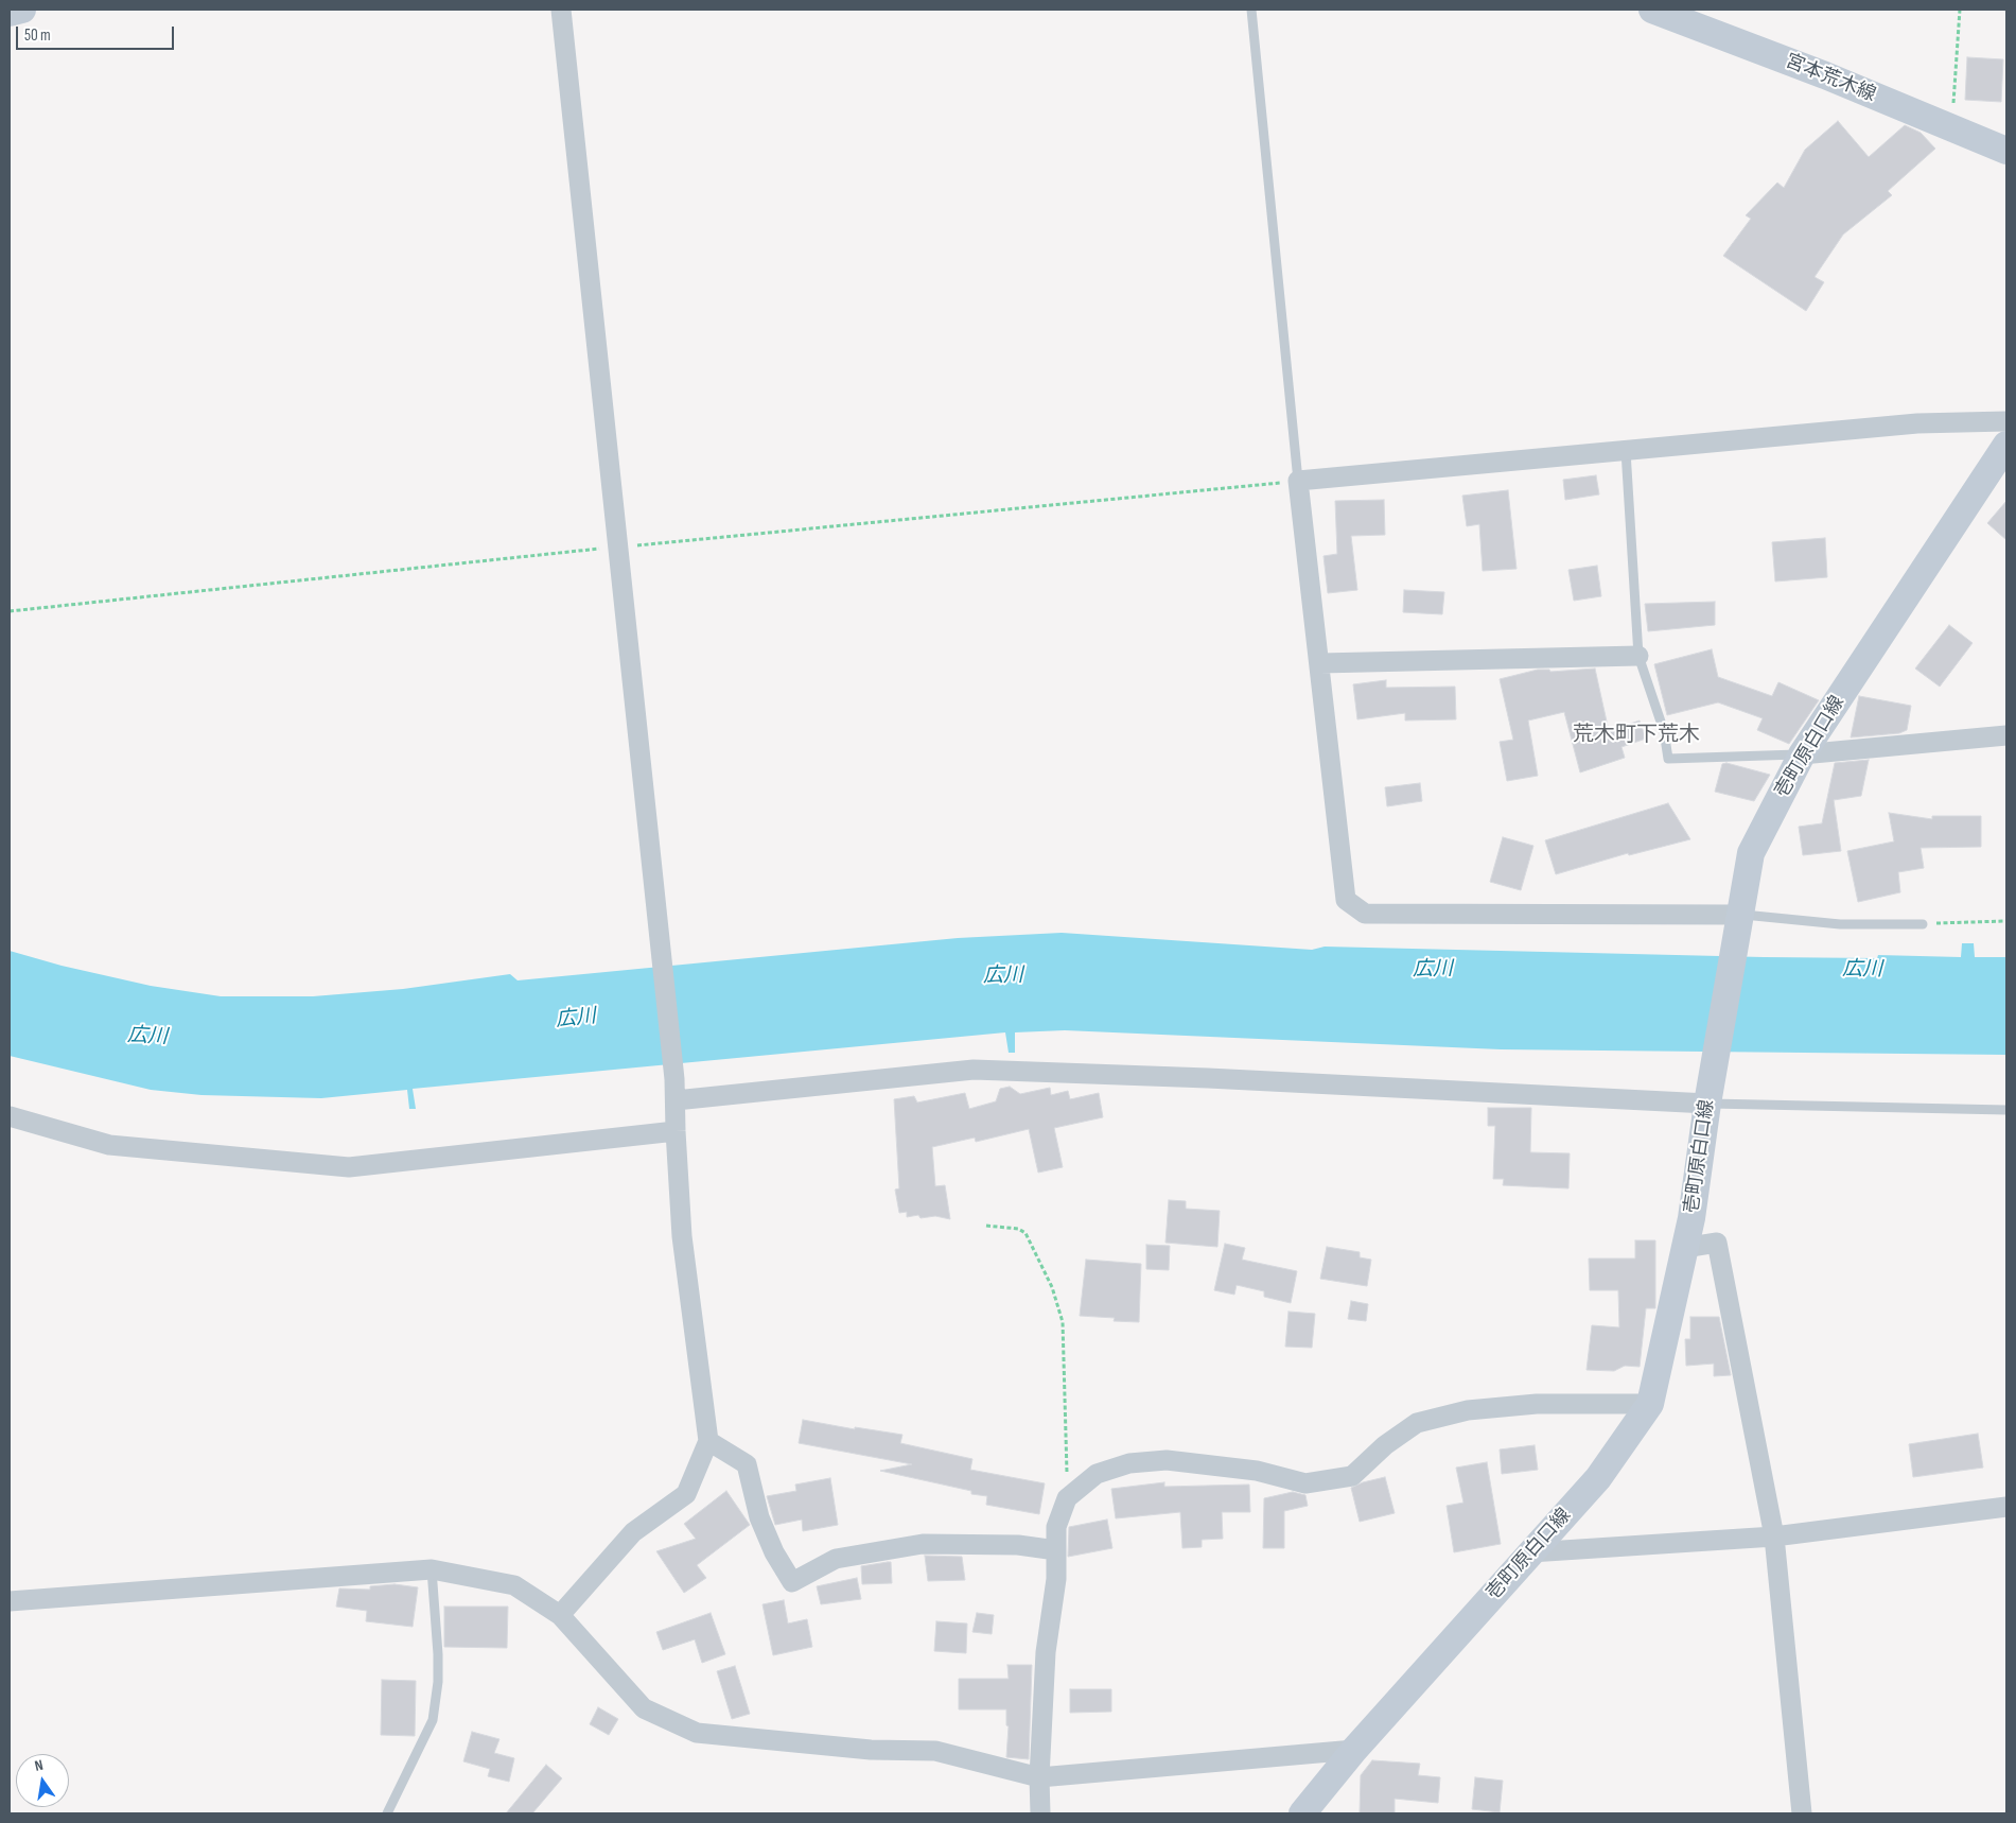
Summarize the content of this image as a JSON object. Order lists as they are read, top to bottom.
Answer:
{
  "streets": {
    "main road": ["宮本荒木線", "壱町原白口線"]
  },
  "districts": ["荒木町下荒木"],
  "water": ["広川"],
  "scale_bar": "50 m",
  "north": "top"
}
